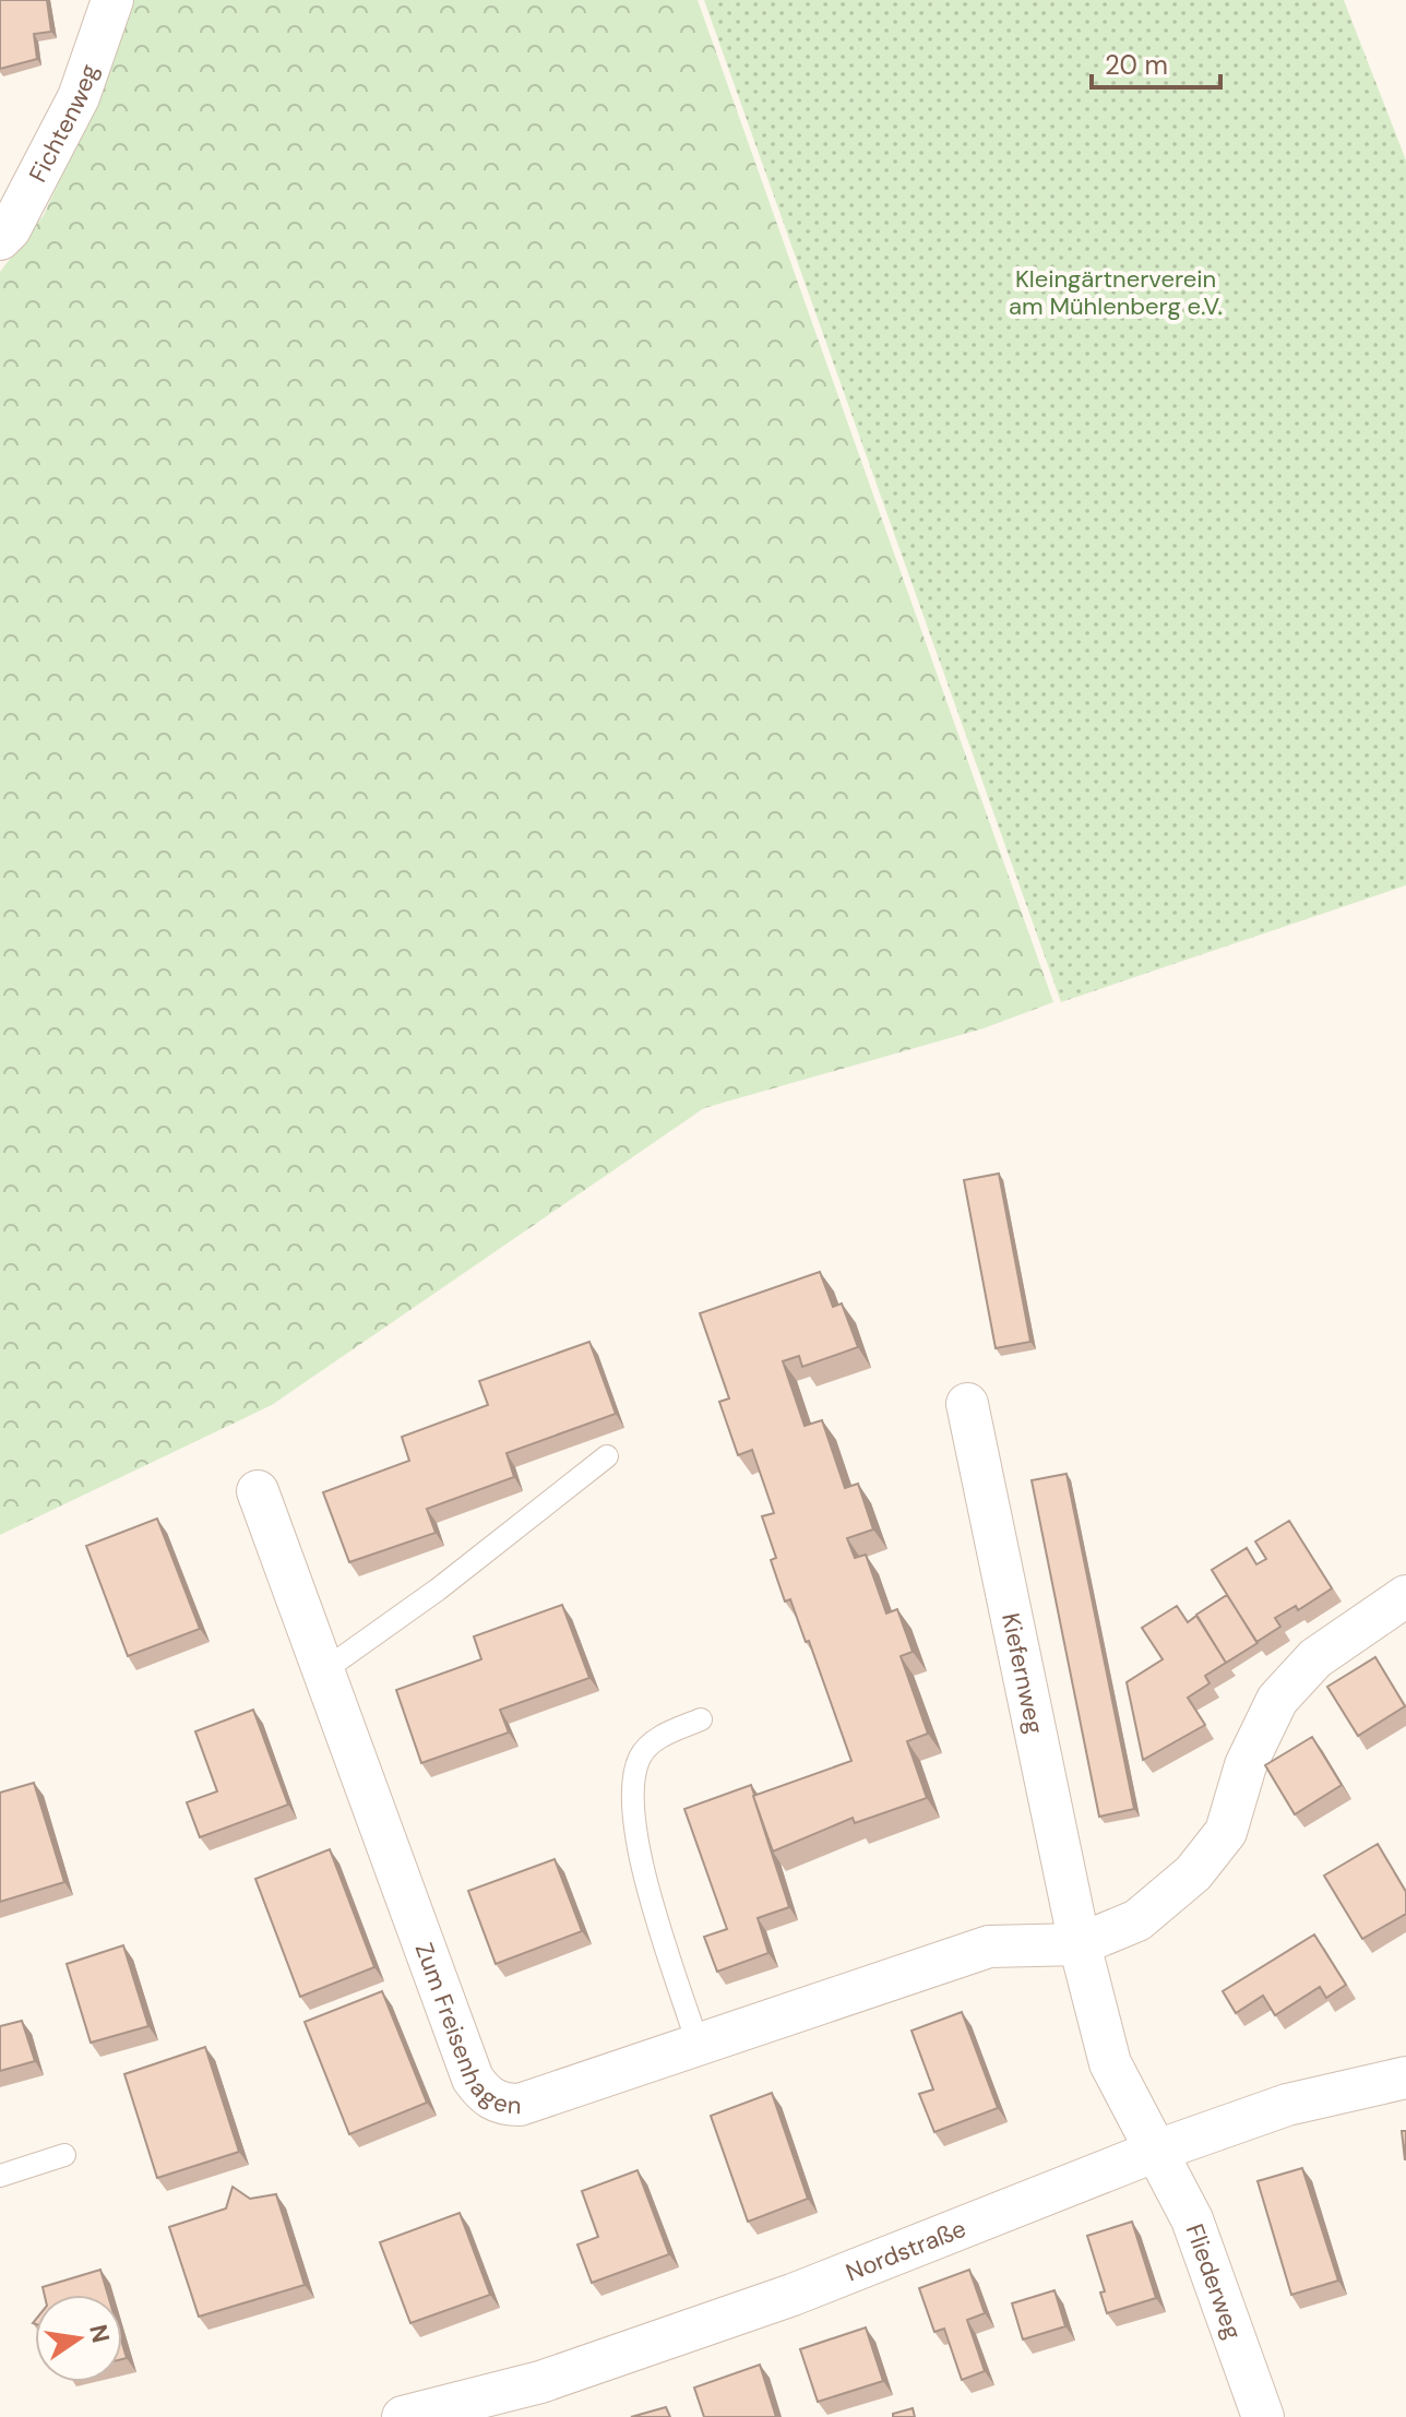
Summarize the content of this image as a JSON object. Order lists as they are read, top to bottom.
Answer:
{
  "streets": {
    "street": [
      "Fichtenweg",
      "Kiefernweg",
      "Zum Freisenhagen",
      "Nordstraße",
      "Fliederweg"
    ]
  },
  "crossings": [
    ["Kiefernweg", "Zum Freisenhagen"],
    ["Kiefernweg", "Nordstraße"],
    ["Kiefernweg", "Fliederweg"],
    ["Nordstraße", "Fliederweg"]
  ],
  "parks": ["Kleingärtnerverein am Mühlenberg e.V."],
  "scale_bar": "20 m",
  "north": "right"
}
